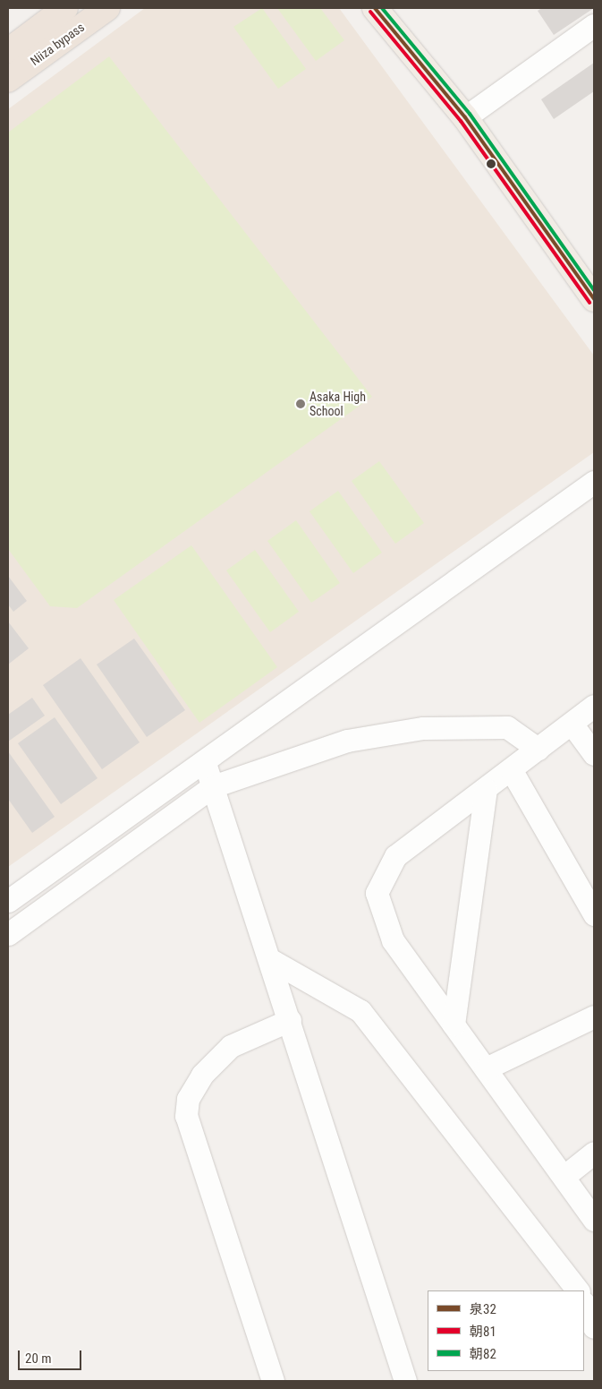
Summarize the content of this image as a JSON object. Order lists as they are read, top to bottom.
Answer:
{
  "streets": {
    "highway": ["Niiza bypass"]
  },
  "places": ["Asaka High School"],
  "lines": ["transit line 泉32", "transit line 朝82", "transit line 朝81"],
  "legend": ["泉32", "朝81", "朝82"],
  "scale_bar": "20 m"
}
